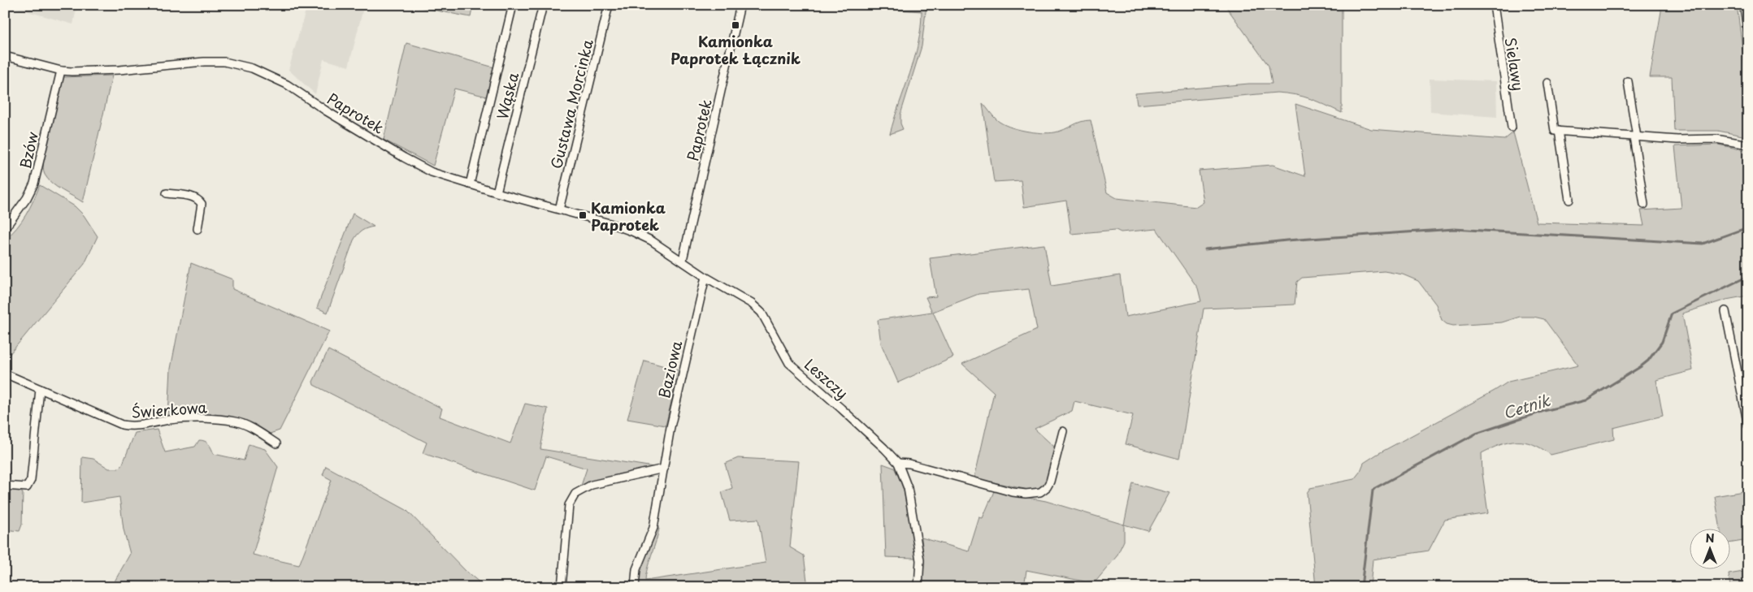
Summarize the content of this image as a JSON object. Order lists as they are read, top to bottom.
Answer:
{
  "streets": {
    "street": [
      "Sielawy",
      "Wąska",
      "Gustawa Morcinka",
      "Paprotek",
      "Bzów",
      "Baziowa",
      "Leszczy",
      "Świerkowa"
    ]
  },
  "crossings": [
    ["Wąska", "Paprotek"],
    ["Gustawa Morcinka", "Paprotek"],
    ["Paprotek", "Bzów"],
    ["Paprotek", "Baziowa"],
    ["Paprotek", "Leszczy"]
  ],
  "water": ["Cetnik"],
  "places": {
    "transit": ["Kamionka Paprotek Łącznik", "Kamionka Paprotek"]
  },
  "north": "top"
}
